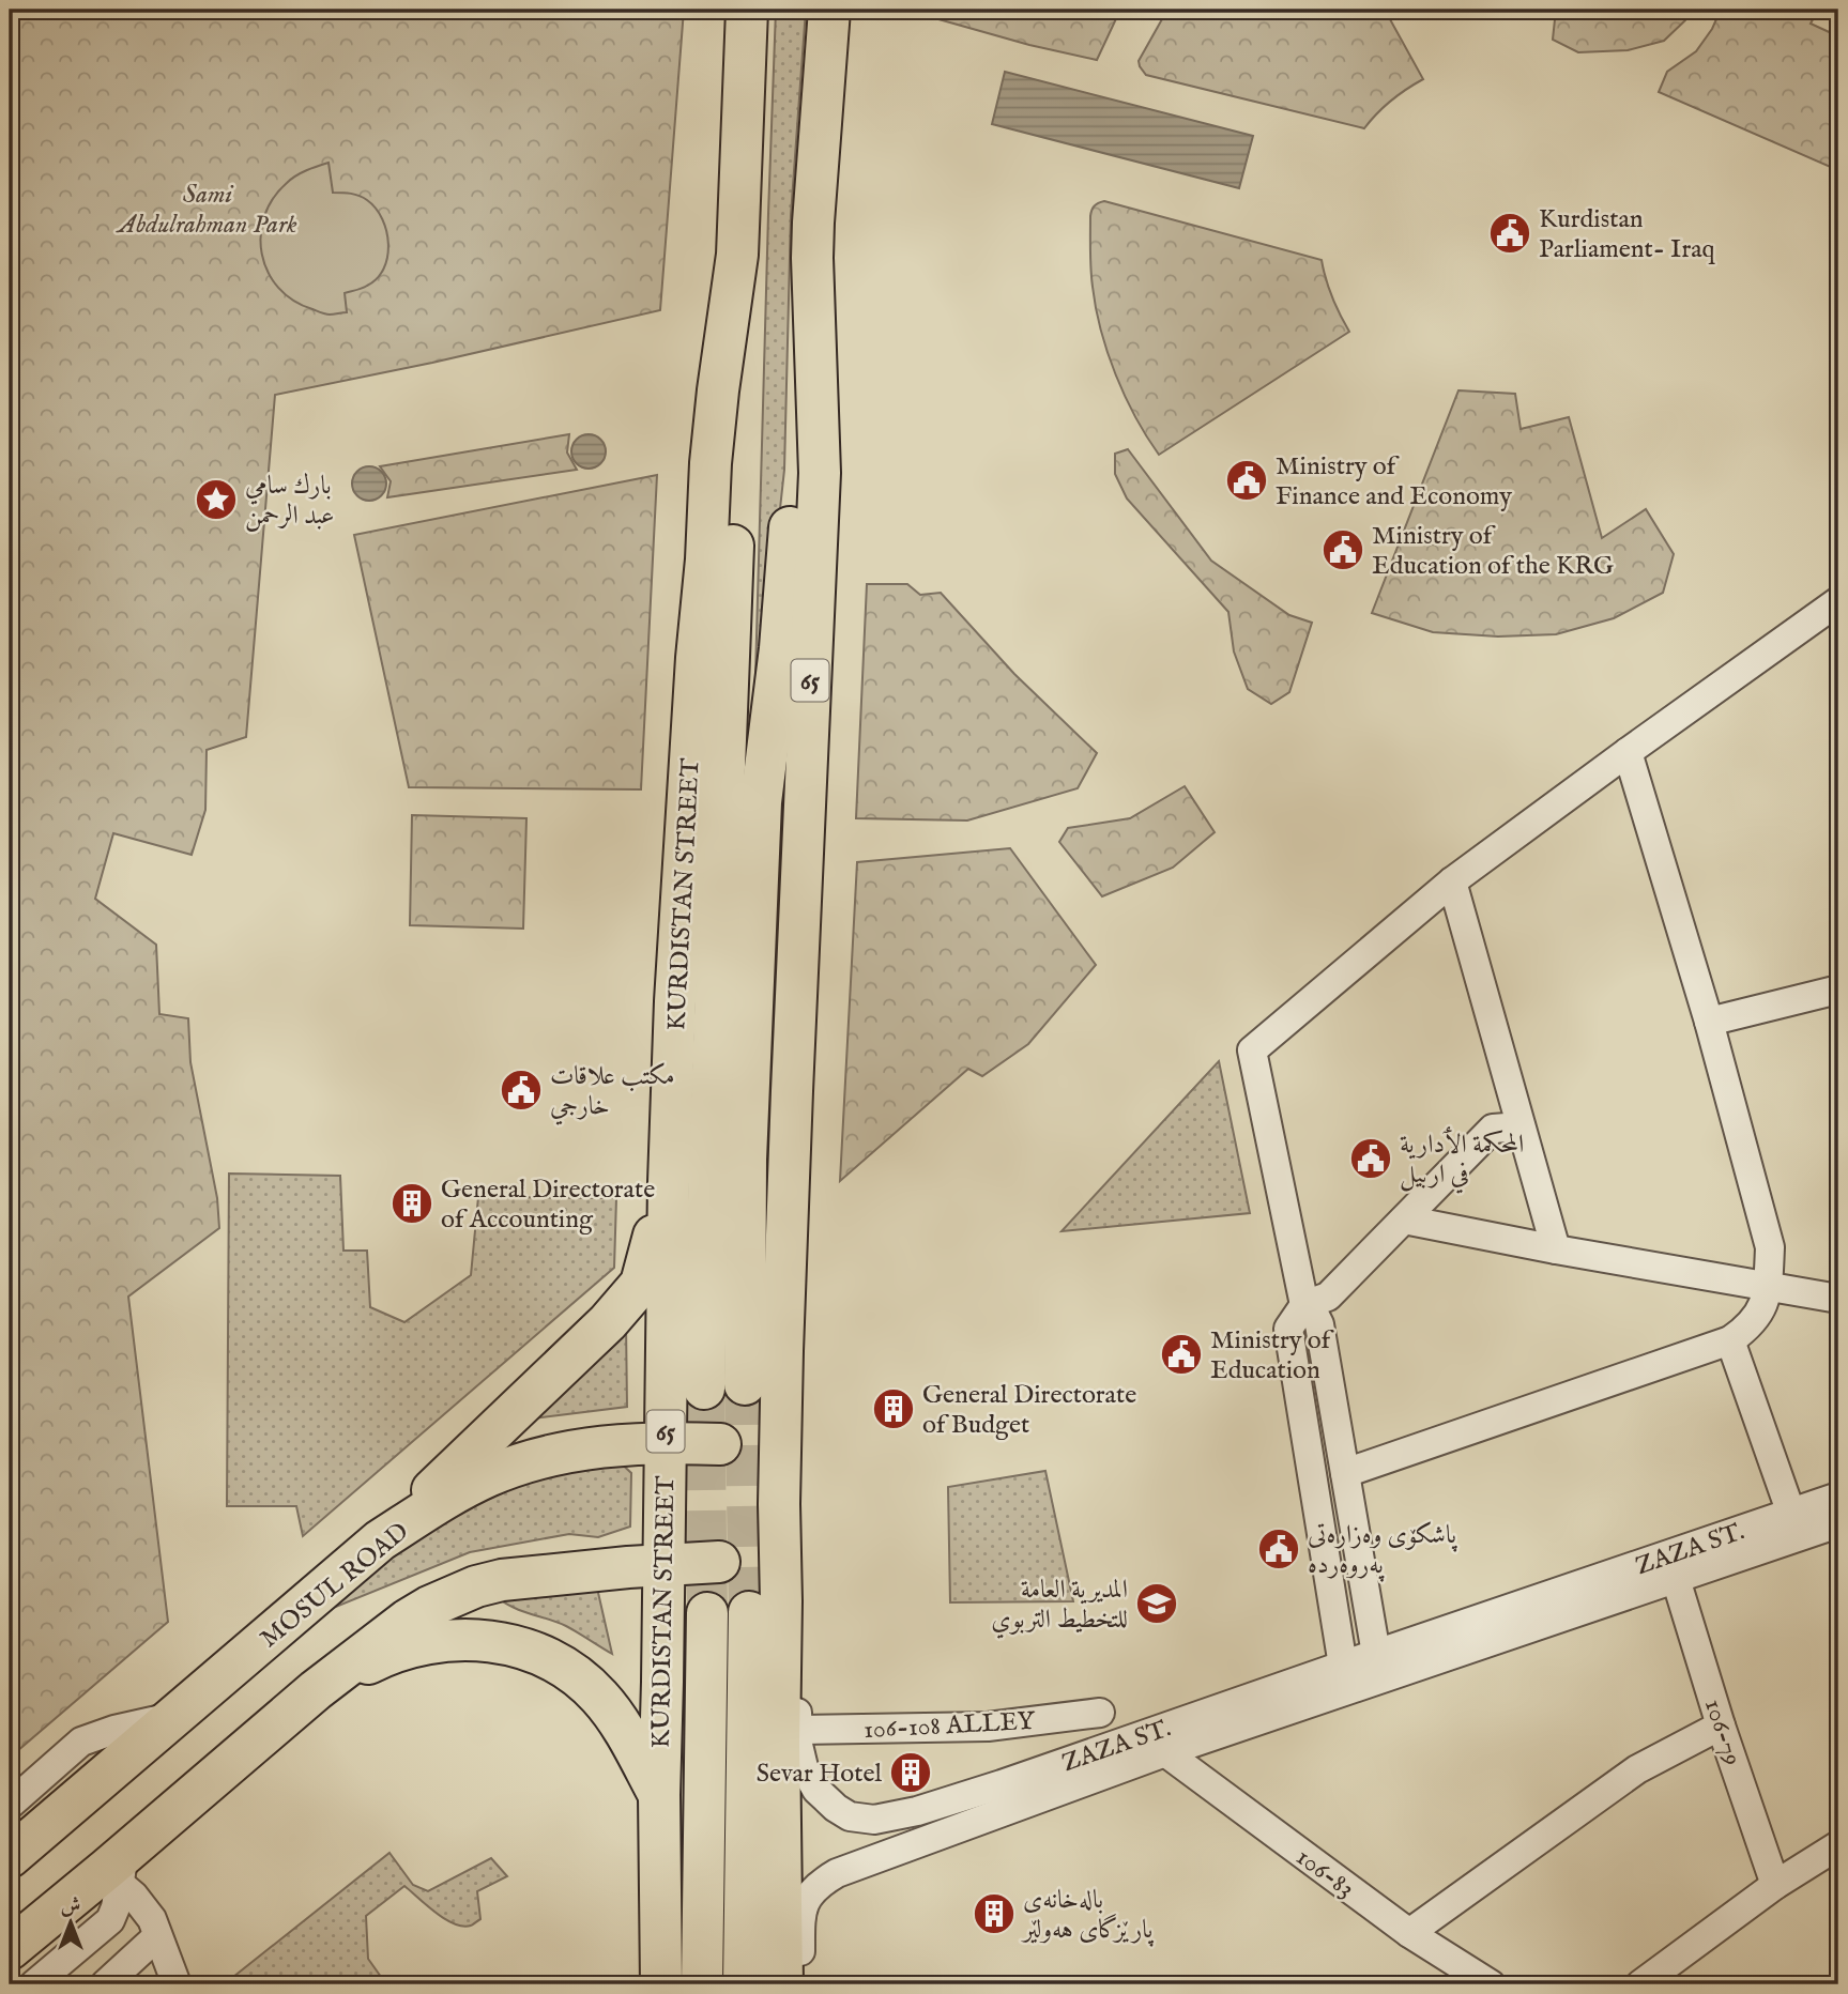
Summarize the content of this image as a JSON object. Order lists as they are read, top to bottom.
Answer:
{
  "streets": {
    "highway": ["65", "KURDISTAN STREET", "MOSUL ROAD"],
    "street": [
      "ZAZA ST.",
      "106-108 ALLEY",
      "106-79",
      "106-83"
    ]
  },
  "crossings": [
    ["65", "KURDISTAN STREET"],
    ["65", "ZAZA ST."],
    ["65", "MOSUL ROAD"],
    ["KURDISTAN STREET", "MOSUL ROAD"],
    ["ZAZA ST.", "106-108 ALLEY"],
    ["ZAZA ST.", "106-79"],
    ["ZAZA ST.", "106-83"]
  ],
  "parks": ["Sami Abdulrahman Park"],
  "places": {
    "public building": [
      "Kurdistan Parliament- Iraq",
      "Ministry of Finance and Economy",
      "Ministry of Education of the KRG",
      "مكتب علاقات خارجي",
      "المحكمة الٲدارية في اربيل",
      "Ministry of Education",
      "پاشکۆی وەزارەتی پەروەردە"
    ],
    "place": ["بارك سامي عبد الرحمن"],
    "building": [
      "General Directorate of Accounting",
      "General Directorate of Budget",
      "Sevar Hotel",
      "بالەخانەی پارێزگای هەولێر"
    ],
    "school or university": ["المديرية العامة للتخطيط التربوي"]
  },
  "north": "top"
}
